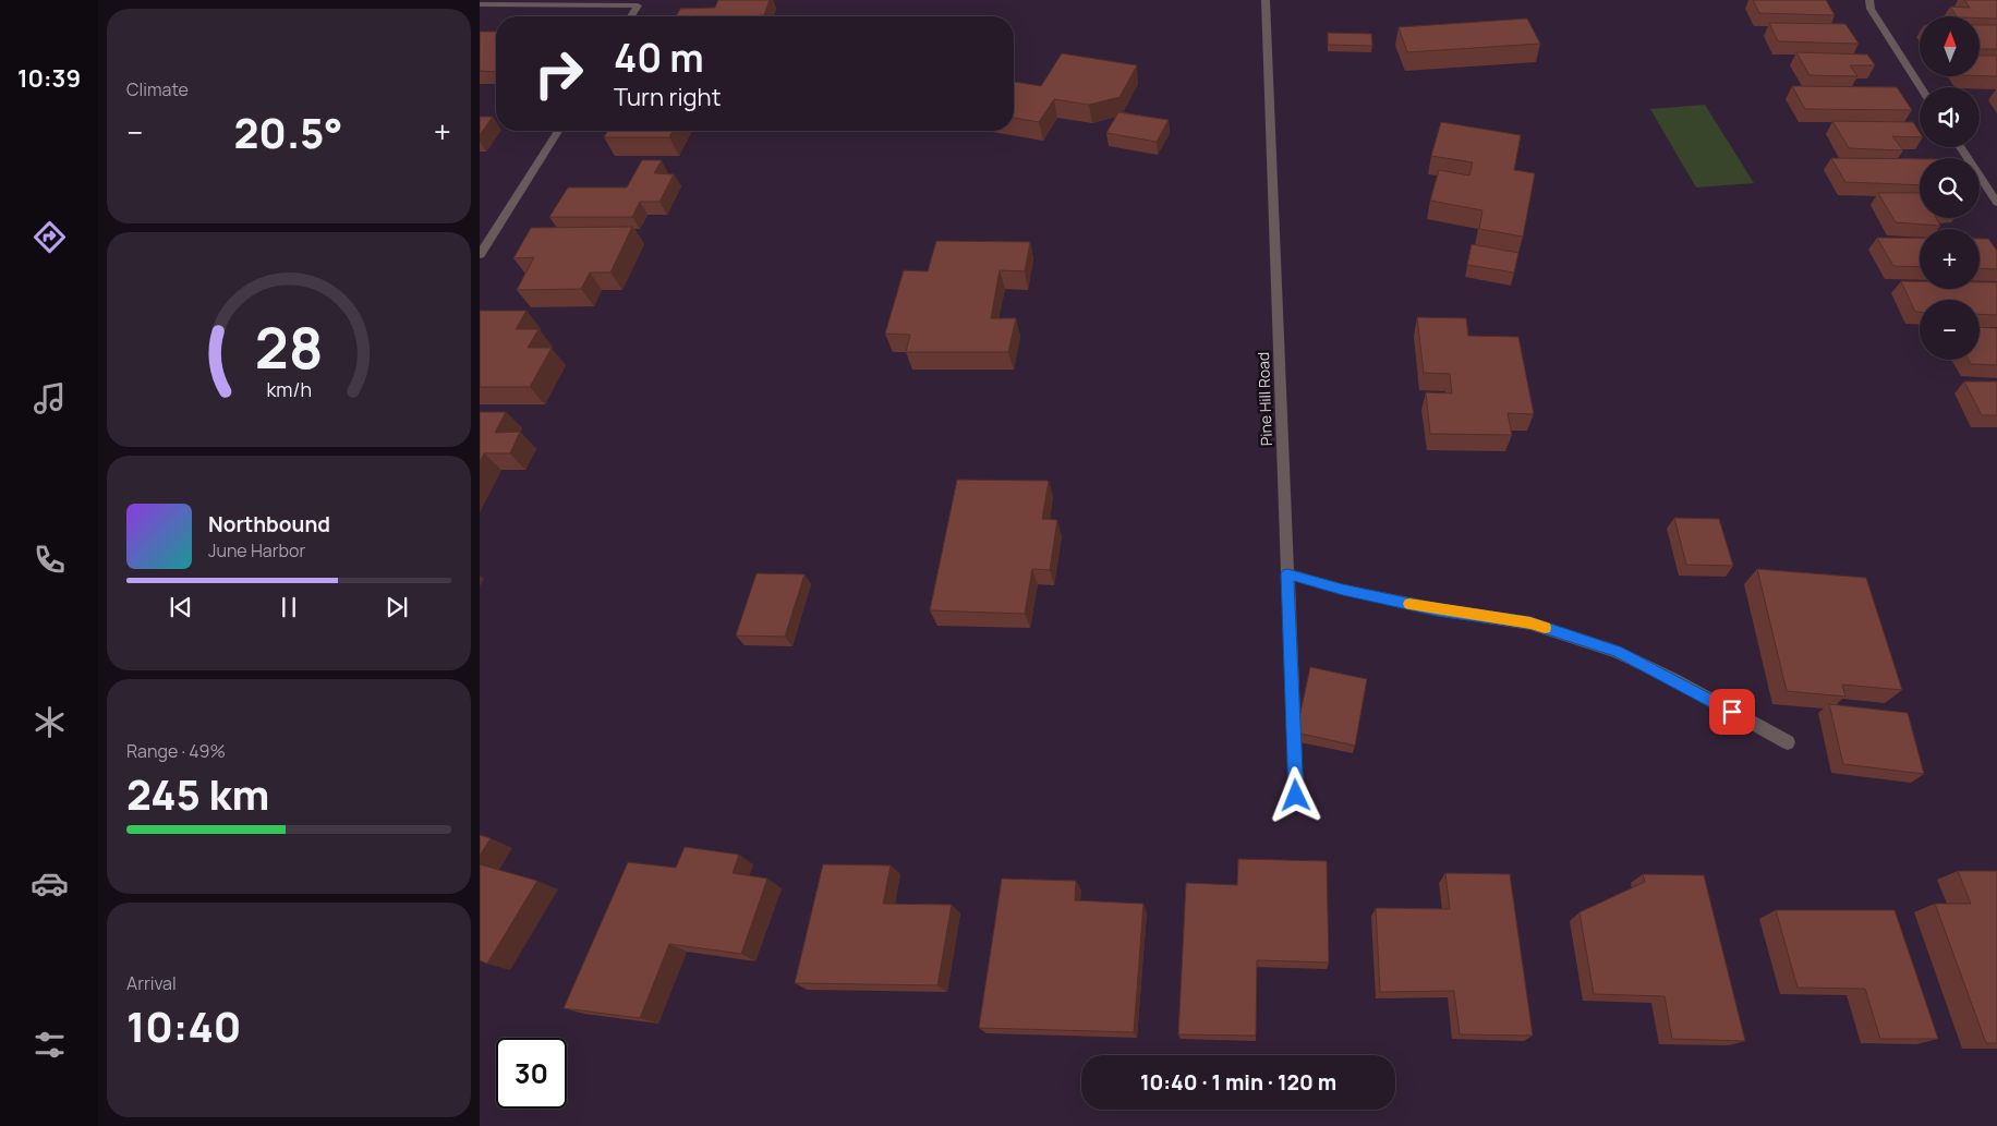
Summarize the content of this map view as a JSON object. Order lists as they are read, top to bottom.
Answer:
{
  "streets": {
    "street": ["Pine Hill Road"]
  },
  "north": "top",
  "page": {
    "tabs": "10:39",
    "tile": [
      "Climate",
      ["Range · 49%", "245 km"],
      ["Arrival", "10:40"]
    ],
    "map_buttons": ["+", "−"],
    "turn": ["40 m", "Turn right"],
    "heat": ["−", "20.5°", "+"],
    "song": ["Northbound", "June Harbor"],
    "limit": "30",
    "trip": "10:40 · 1 min · 120 m",
    "gauge": ["28", "km/h"]
  }
}
